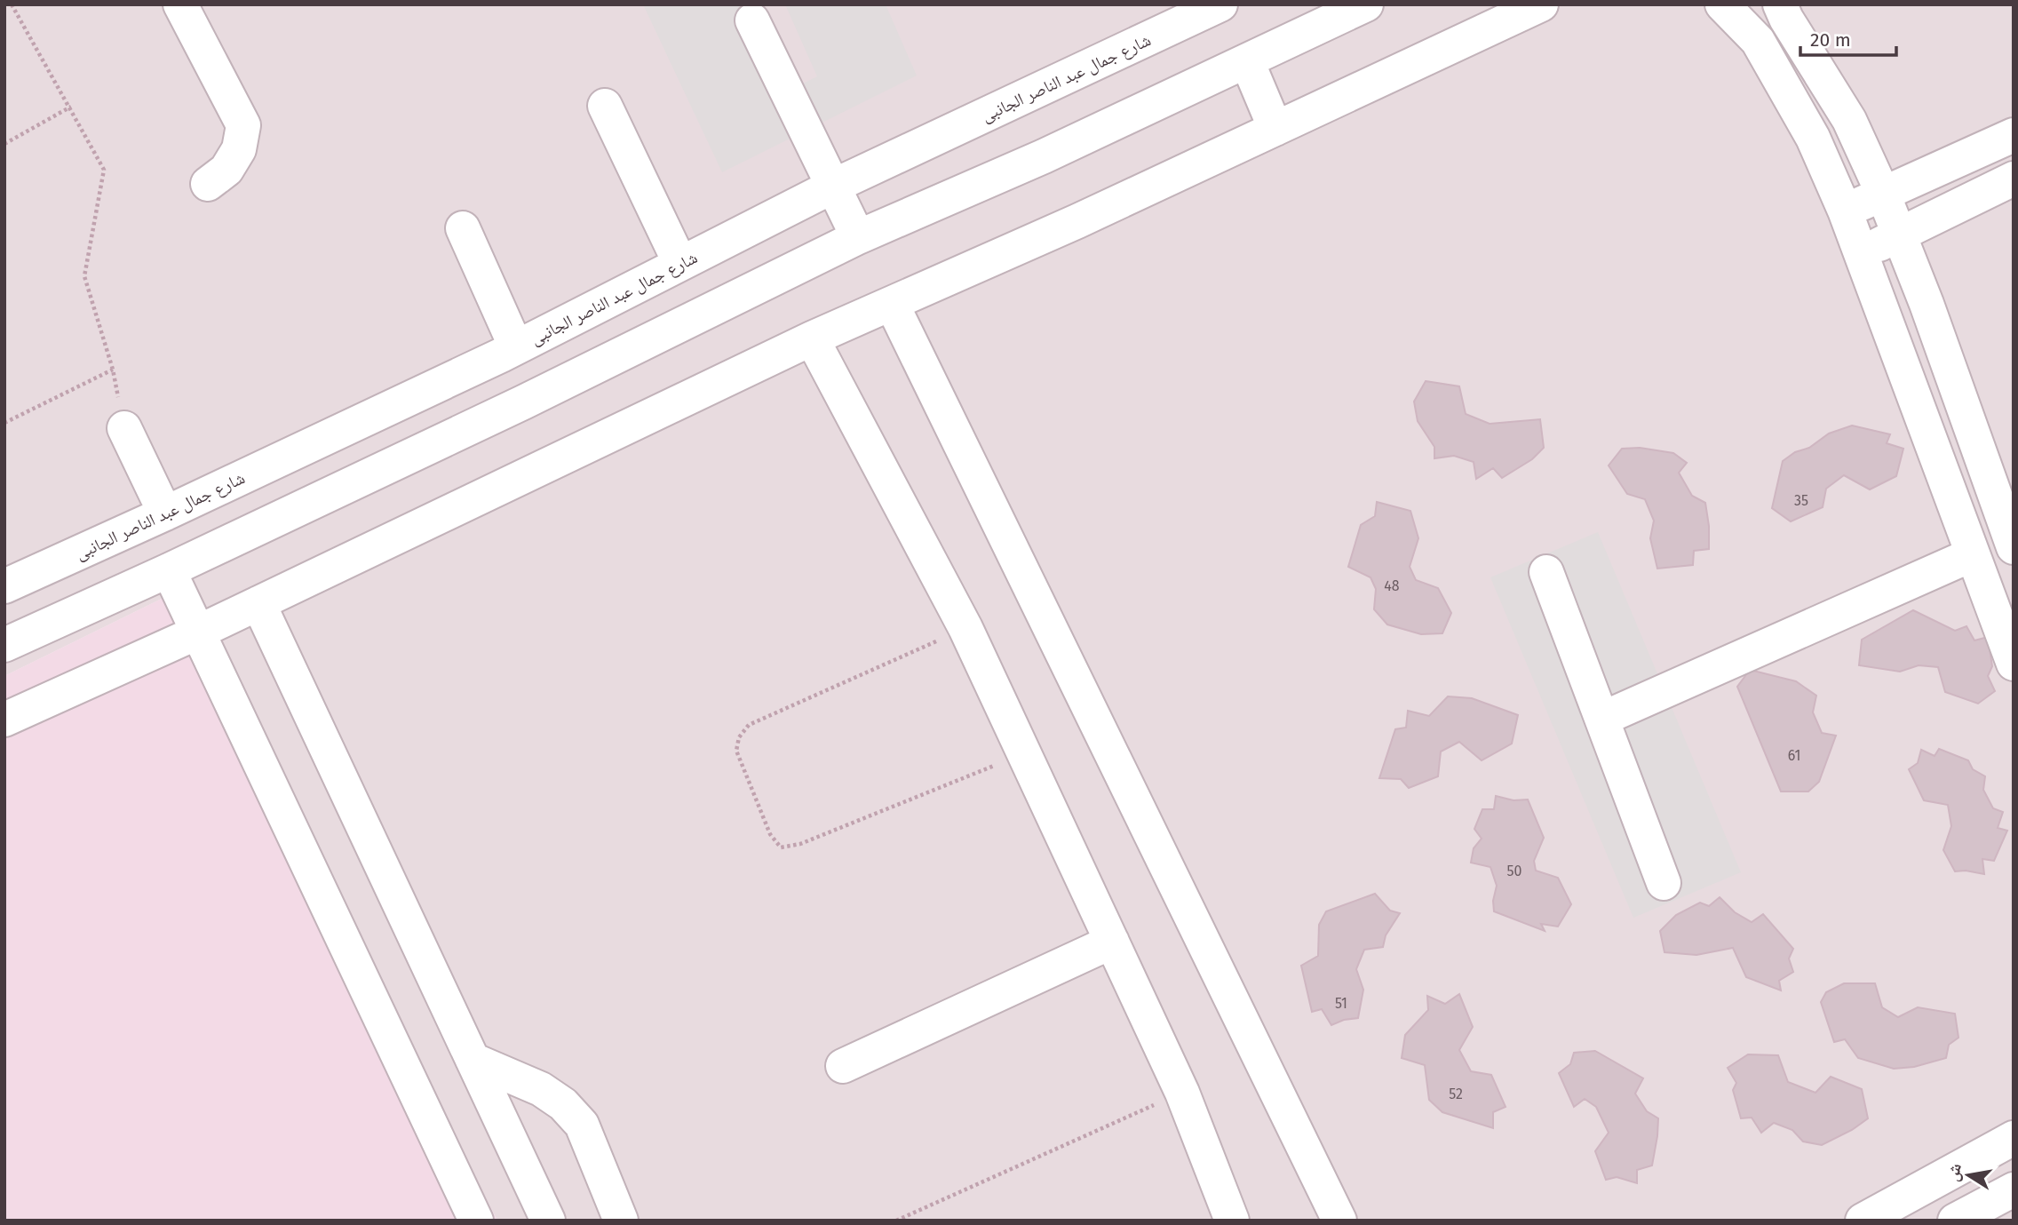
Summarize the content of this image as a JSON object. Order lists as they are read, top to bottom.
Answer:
{
  "streets": {
    "street": ["شارع جمال عبد الناصر الجانبى"]
  },
  "house_numbers": [
    "35",
    "48",
    "61",
    "50",
    "51",
    "52"
  ],
  "scale_bar": "20 m",
  "north": "left"
}
